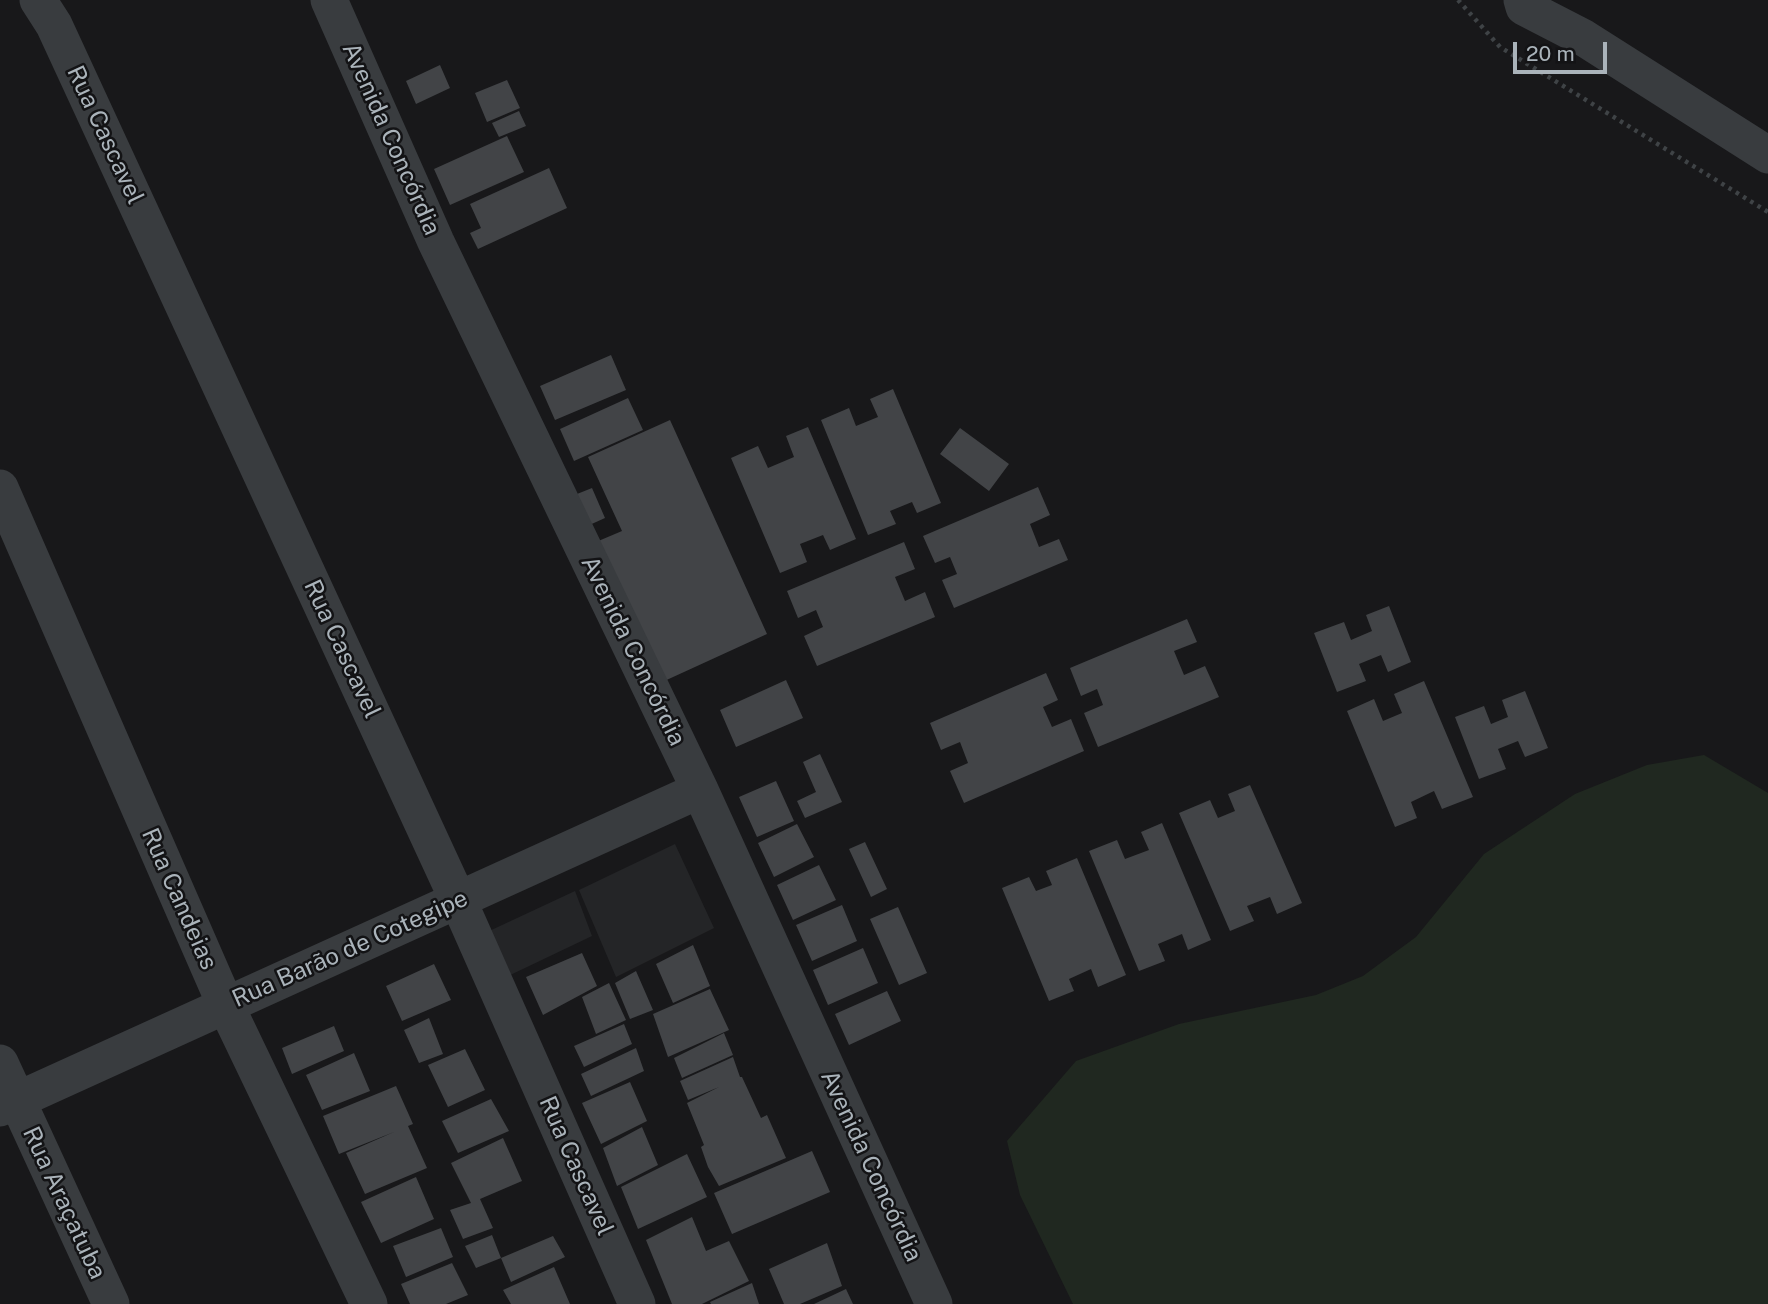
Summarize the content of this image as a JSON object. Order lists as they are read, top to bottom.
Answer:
{
  "streets": {
    "street": [
      "Rua Cascavel",
      "Avenida Concórdia",
      "Rua Candeias",
      "Rua Barão de Cotegipe",
      "Rua Araçatuba"
    ]
  },
  "crossings": [
    ["Rua Cascavel", "Rua Barão de Cotegipe"],
    ["Avenida Concórdia", "Rua Barão de Cotegipe"],
    ["Rua Candeias", "Rua Barão de Cotegipe"],
    ["Rua Barão de Cotegipe", "Rua Araçatuba"]
  ],
  "scale_bar": "20 m"
}
